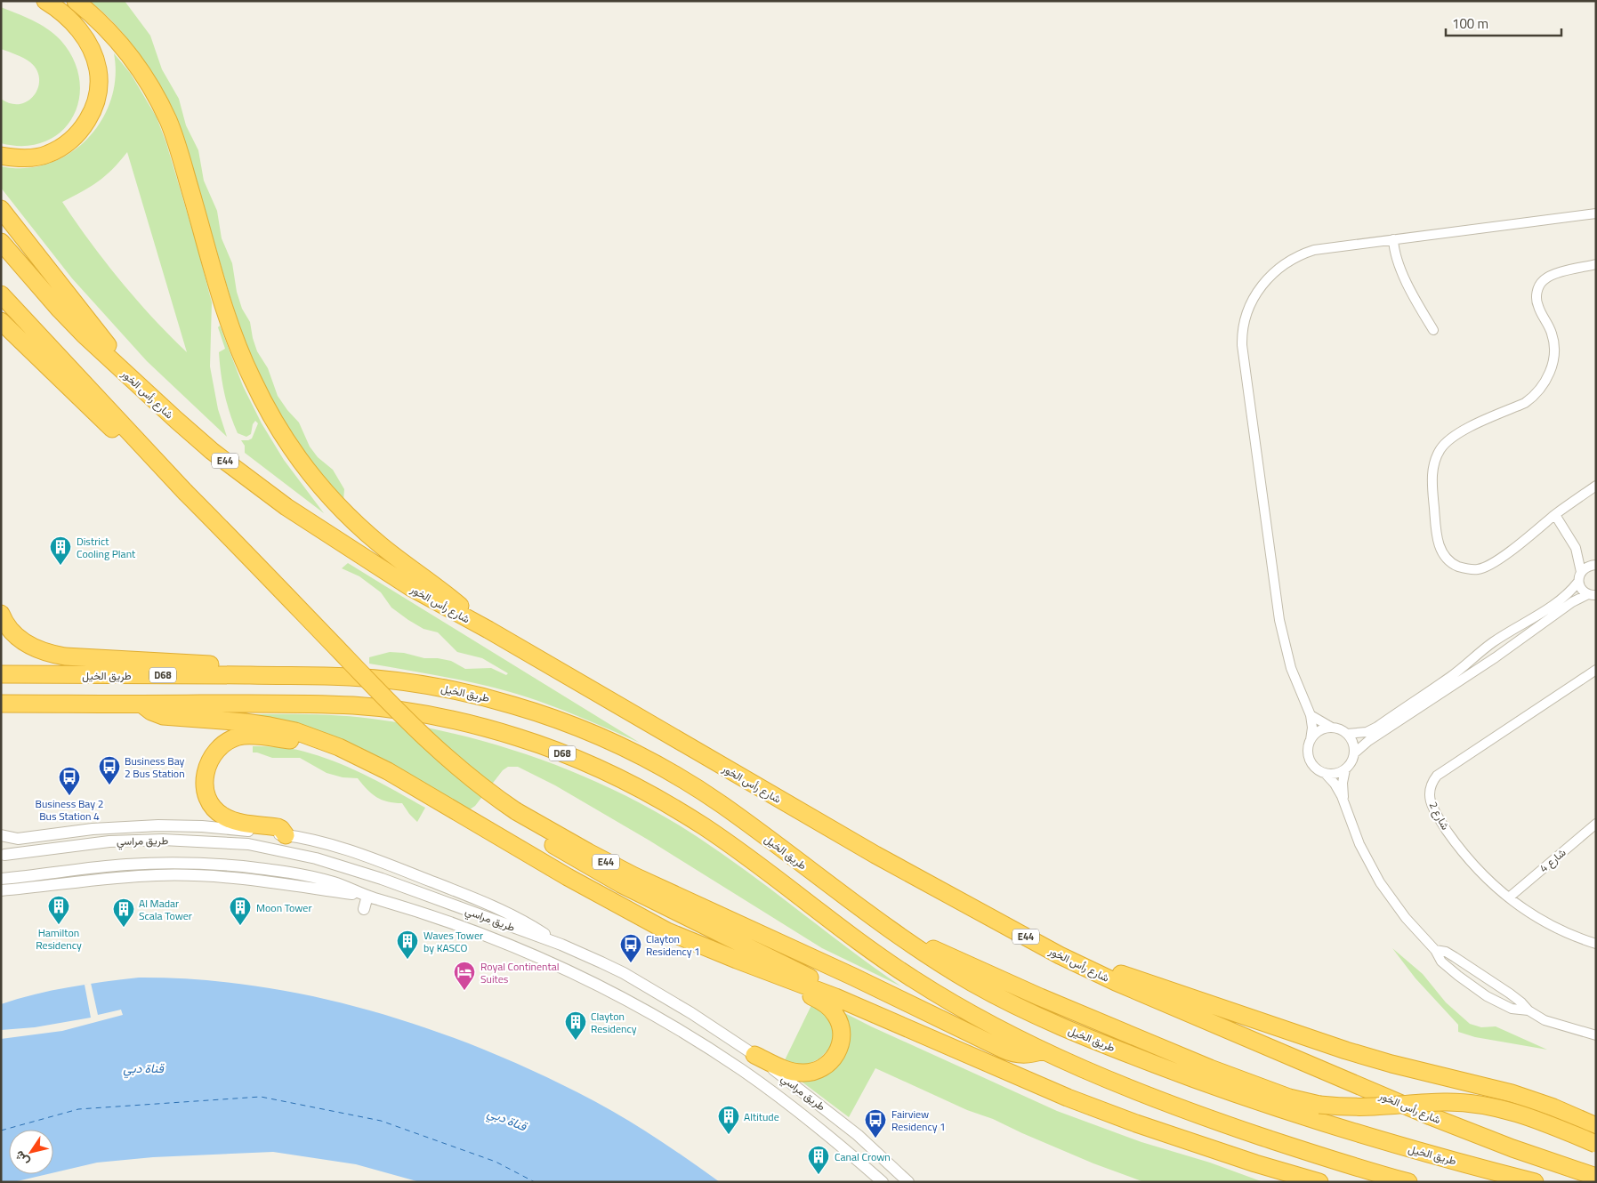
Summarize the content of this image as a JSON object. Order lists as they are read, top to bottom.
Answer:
{
  "streets": {
    "highway": [
      "شارع رأس الخور",
      "E44",
      "طريق الخيل",
      "D68"
    ],
    "street": ["شارع 2", "طريق مراسي", "شارع 4"]
  },
  "crossings": [
    ["E44", "D68"],
    ["شارع 2", "شارع 4"]
  ],
  "water": ["قناة دبي"],
  "places": {
    "building": [
      "District Cooling Plant",
      "Hamilton Residency",
      "Moon Tower",
      "Al Madar Scala Tower",
      "Waves Tower by KASCO",
      "Clayton Residency",
      "Altitude",
      "Canal Crown"
    ],
    "bus stop": [
      "Business Bay 2 Bus Station",
      "Business Bay 2 Bus Station 4",
      "Clayton Residency 1",
      "Fairview Residency 1"
    ],
    "hotel": ["Royal Continental Suites"]
  },
  "scale_bar": "100 m",
  "north": "bottom left"
}
